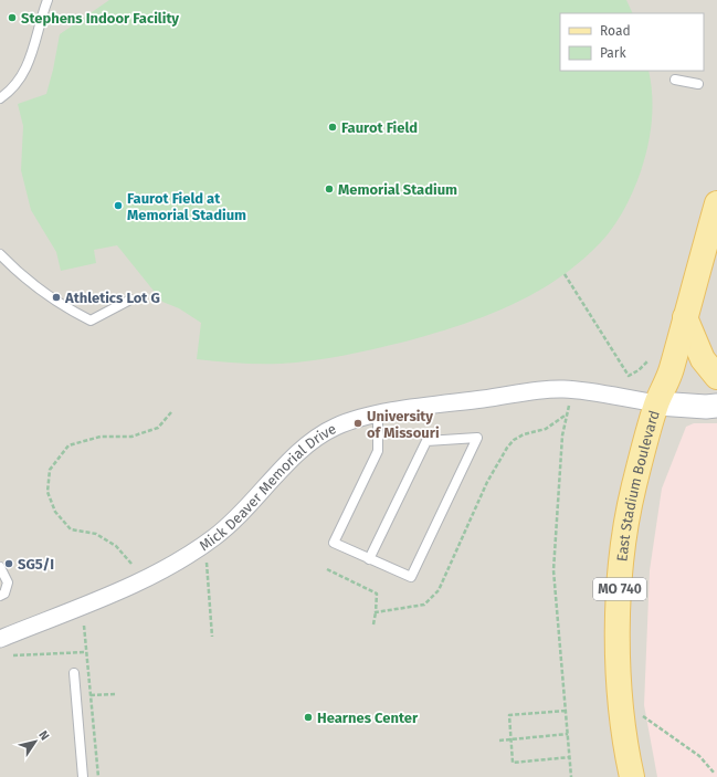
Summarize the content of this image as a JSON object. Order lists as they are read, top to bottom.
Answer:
{
  "streets": {
    "main road": ["East Stadium Boulevard", "MO 740"],
    "street": ["Mick Deaver Memorial Drive"]
  },
  "crossings": [
    ["East Stadium Boulevard", "Mick Deaver Memorial Drive"]
  ],
  "places": [
    "Stephens Indoor Facility",
    "Faurot Field",
    "Memorial Stadium",
    "Faurot Field at Memorial Stadium",
    "Athletics Lot G",
    "University of Missouri",
    "SG5/I",
    "Hearnes Center"
  ],
  "legend": ["Road", "Park"],
  "north": "top right"
}
